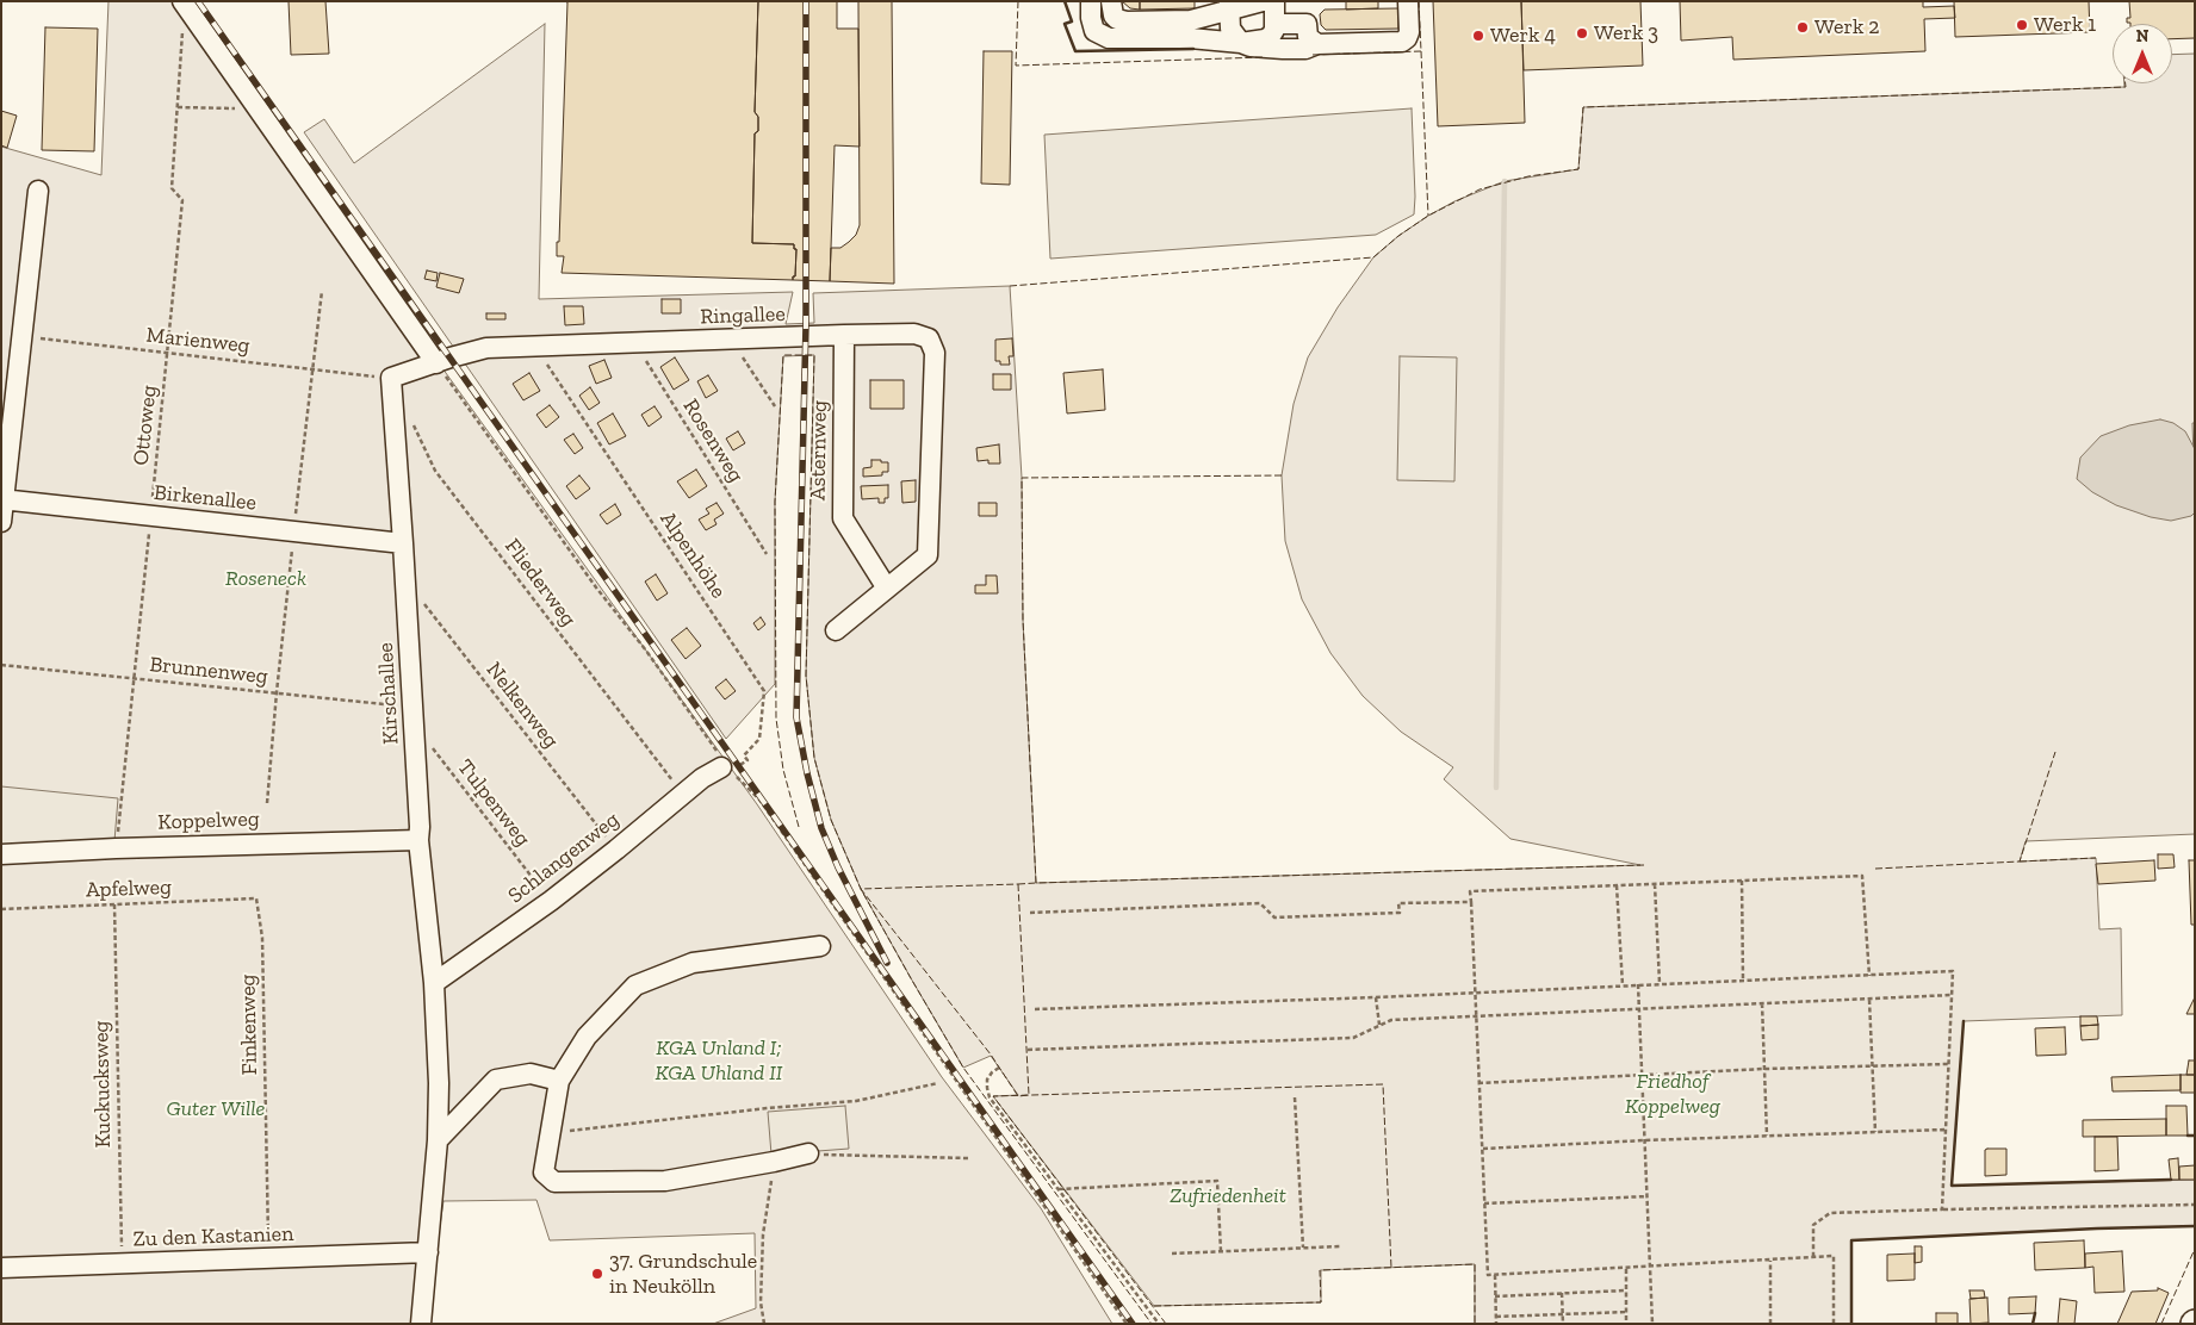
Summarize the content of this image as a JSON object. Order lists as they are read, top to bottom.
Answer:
{
  "streets": {
    "street": [
      "Ringallee",
      "Asternweg",
      "Birkenallee",
      "Kirschallee",
      "Koppelweg",
      "Schlangenweg",
      "Zu den Kastanien"
    ],
    "path": [
      "Marienweg",
      "Ottoweg",
      "Rosenweg",
      "Alpenhöhe",
      "Fliederweg",
      "Brunnenweg",
      "Nelkenweg",
      "Tulpenweg",
      "Apfelweg",
      "Finkenweg",
      "Kuckucksweg"
    ]
  },
  "crossings": [
    ["Ringallee", "Marienweg"],
    ["Ringallee", "Rosenweg"],
    ["Ringallee", "Asternweg"],
    ["Ringallee", "Alpenhöhe"],
    ["Marienweg", "Ottoweg"],
    ["Ottoweg", "Birkenallee"],
    ["Ottoweg", "Brunnenweg"],
    ["Ottoweg", "Koppelweg"],
    ["Birkenallee", "Kirschallee"],
    ["Alpenhöhe", "Schlangenweg"],
    ["Fliederweg", "Schlangenweg"],
    ["Brunnenweg", "Kirschallee"],
    ["Brunnenweg", "Tulpenweg"],
    ["Kirschallee", "Nelkenweg"],
    ["Kirschallee", "Tulpenweg"],
    ["Kirschallee", "Koppelweg"],
    ["Nelkenweg", "Schlangenweg"],
    ["Tulpenweg", "Schlangenweg"],
    ["Apfelweg", "Finkenweg"],
    ["Apfelweg", "Kuckucksweg"],
    ["Finkenweg", "Zu den Kastanien"],
    ["Kuckucksweg", "Zu den Kastanien"]
  ],
  "parks": [
    "Roseneck",
    "KGA Unland I; KGA Uhland II",
    "Friedhof Koppelweg",
    "Guter Wille",
    "Zufriedenheit"
  ],
  "places": [
    "Werk 1",
    "Werk 2",
    "Werk 3",
    "Werk 4",
    "37. Grundschule in Neukölln"
  ],
  "north": "top"
}
